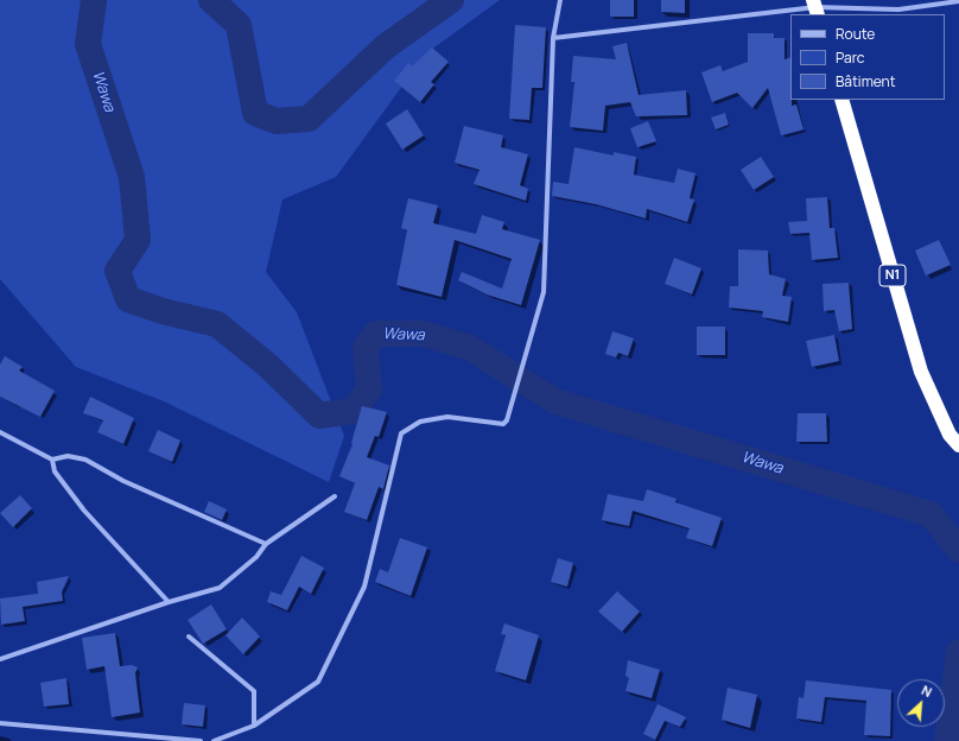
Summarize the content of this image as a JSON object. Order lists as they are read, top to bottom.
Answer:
{
  "streets": {
    "highway": ["N1"]
  },
  "water": ["Wawa"],
  "legend": ["Route", "Parc", "Bâtiment"],
  "north": "top right"
}
